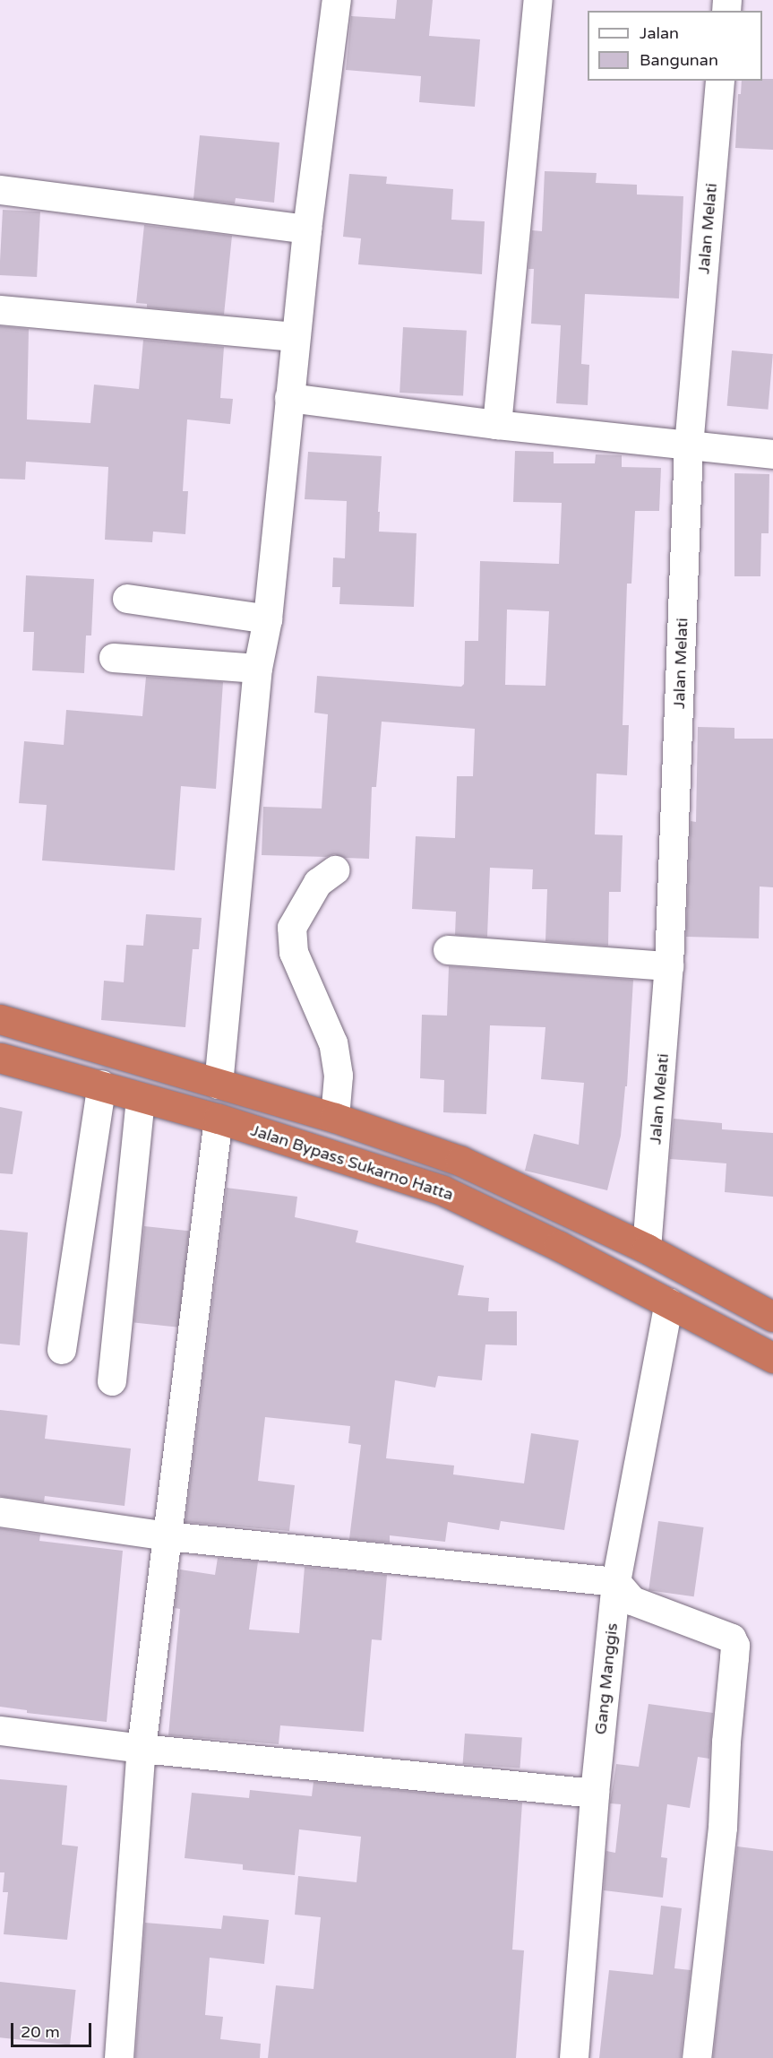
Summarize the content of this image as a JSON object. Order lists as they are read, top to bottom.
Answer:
{
  "streets": {
    "highway": ["Jalan Bypass Sukarno Hatta"],
    "street": ["Jalan Melati", "Gang Manggis"]
  },
  "crossings": [
    ["Jalan Bypass Sukarno Hatta", "Gang Manggis"]
  ],
  "legend": ["Jalan", "Bangunan"],
  "scale_bar": "20 m"
}
